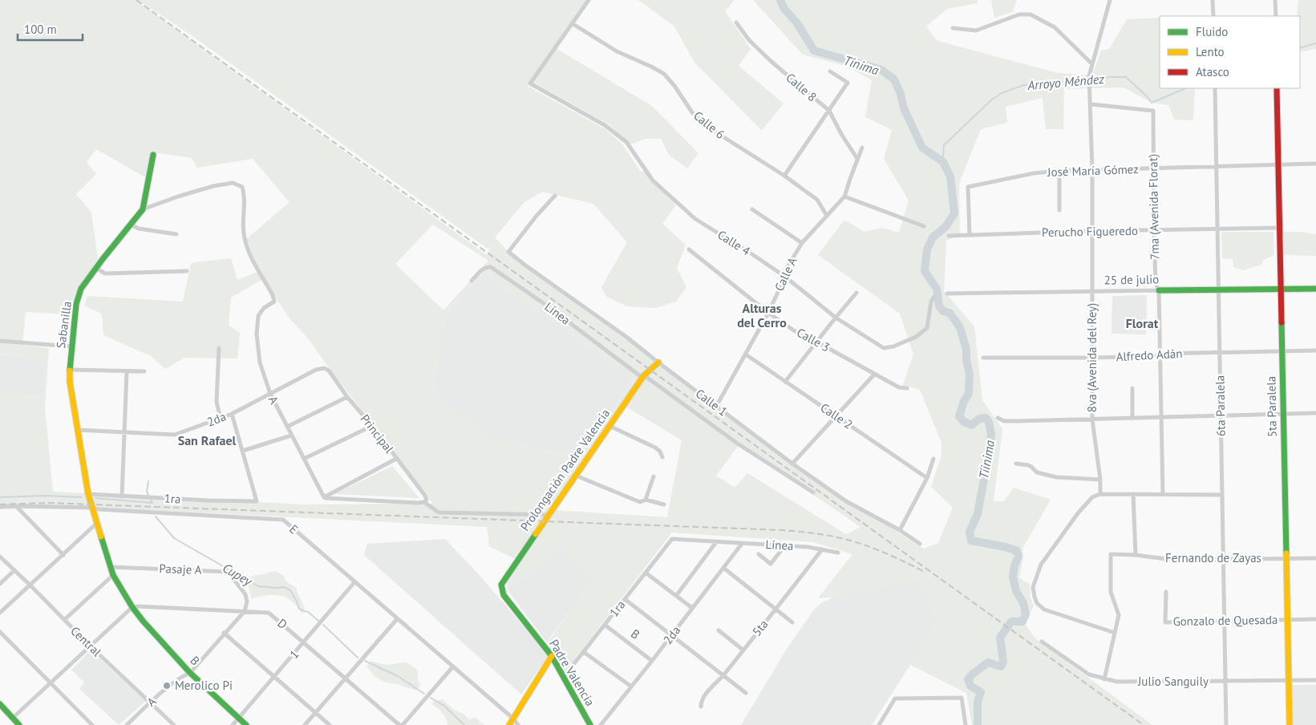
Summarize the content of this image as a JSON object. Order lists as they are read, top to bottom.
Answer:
{
  "streets": {
    "street": [
      "Calle 8",
      "Calle 6",
      "José María Gómez",
      "7ma (Avenida Florat)",
      "Perucho Figueredo",
      "Calle 4",
      "Calle A",
      "25 de julio",
      "Línea",
      "Sabanilla",
      "Calle 3",
      "Alfredo Adán",
      "8va (Avenida del Rey)",
      "A",
      "Calle 1",
      "6ta Paralela",
      "5ta Paralela",
      "Calle 2",
      "2da",
      "Principal",
      "Prolongación Padre Valencia",
      "1ra",
      "E",
      "Fernando de Zayas",
      "Pasaje A",
      "Gonzalo de Quesada",
      "D",
      "5ta",
      "B",
      "Central",
      "1",
      "Padre Valencia",
      "Julio Sanguily"
    ]
  },
  "crossings": [
    ["Calle 8", "Calle A"],
    ["Calle 6", "Calle 4"],
    ["Calle 6", "Calle A"],
    ["José María Gómez", "7ma (Avenida Florat)"],
    ["José María Gómez", "Perucho Figueredo"],
    ["José María Gómez", "8va (Avenida del Rey)"],
    ["José María Gómez", "6ta Paralela"],
    ["José María Gómez", "5ta Paralela"],
    ["7ma (Avenida Florat)", "Perucho Figueredo"],
    ["7ma (Avenida Florat)", "25 de julio"],
    ["7ma (Avenida Florat)", "Alfredo Adán"],
    ["7ma (Avenida Florat)", "8va (Avenida del Rey)"],
    ["Perucho Figueredo", "8va (Avenida del Rey)"],
    ["Perucho Figueredo", "6ta Paralela"],
    ["Perucho Figueredo", "5ta Paralela"],
    ["Calle 4", "Calle A"],
    ["Calle A", "Calle 3"],
    ["Calle A", "Calle 1"],
    ["Calle A", "Calle 2"],
    ["25 de julio", "8va (Avenida del Rey)"],
    ["25 de julio", "6ta Paralela"],
    ["25 de julio", "5ta Paralela"],
    ["Línea", "2da"],
    ["Línea", "Prolongación Padre Valencia"],
    ["Línea", "1ra"],
    ["Línea", "5ta"],
    ["Sabanilla", "A"],
    ["Sabanilla", "2da"],
    ["Sabanilla", "1ra"],
    ["Sabanilla", "B"],
    ["Alfredo Adán", "8va (Avenida del Rey)"],
    ["Alfredo Adán", "6ta Paralela"],
    ["Alfredo Adán", "5ta Paralela"],
    ["A", "2da"],
    ["A", "Pasaje A"],
    ["A", "D"],
    ["A", "B"],
    ["A", "Central"],
    ["Calle 1", "Prolongación Padre Valencia"],
    ["6ta Paralela", "Fernando de Zayas"],
    ["6ta Paralela", "Gonzalo de Quesada"],
    ["6ta Paralela", "Julio Sanguily"],
    ["5ta Paralela", "Fernando de Zayas"],
    ["5ta Paralela", "Gonzalo de Quesada"],
    ["5ta Paralela", "Julio Sanguily"],
    ["2da", "Principal"],
    ["2da", "B"],
    ["Prolongación Padre Valencia", "Padre Valencia"],
    ["1ra", "B"],
    ["1ra", "Padre Valencia"],
    ["E", "B"],
    ["E", "1"],
    ["Pasaje A", "D"],
    ["Pasaje A", "B"],
    ["D", "B"],
    ["D", "1"],
    ["B", "1"]
  ],
  "districts": ["Alturas del Cerro", "Florat", "San Rafael"],
  "water": [
    "Tínima",
    "Arroyo Méndez",
    "Tíinima",
    "Cupey"
  ],
  "places": ["Merolico Pi"],
  "legend": ["Fluido", "Lento", "Atasco"],
  "scale_bar": "100 m"
}
